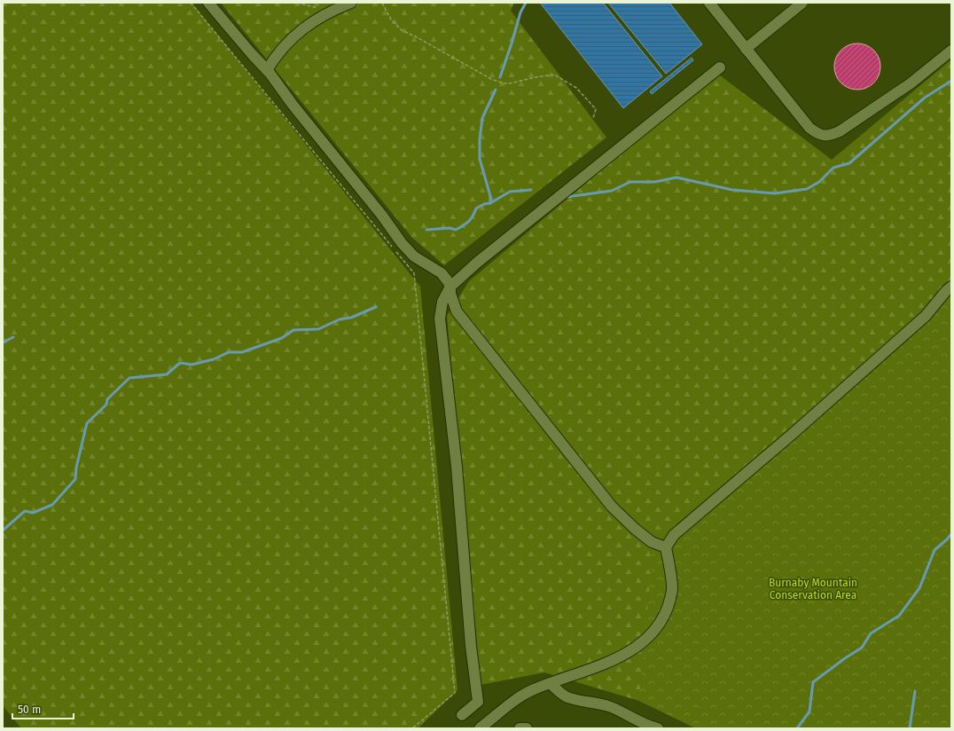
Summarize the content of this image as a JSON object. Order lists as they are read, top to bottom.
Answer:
{
  "parks": ["Burnaby Mountain Conservation Area"],
  "scale_bar": "50 m"
}
